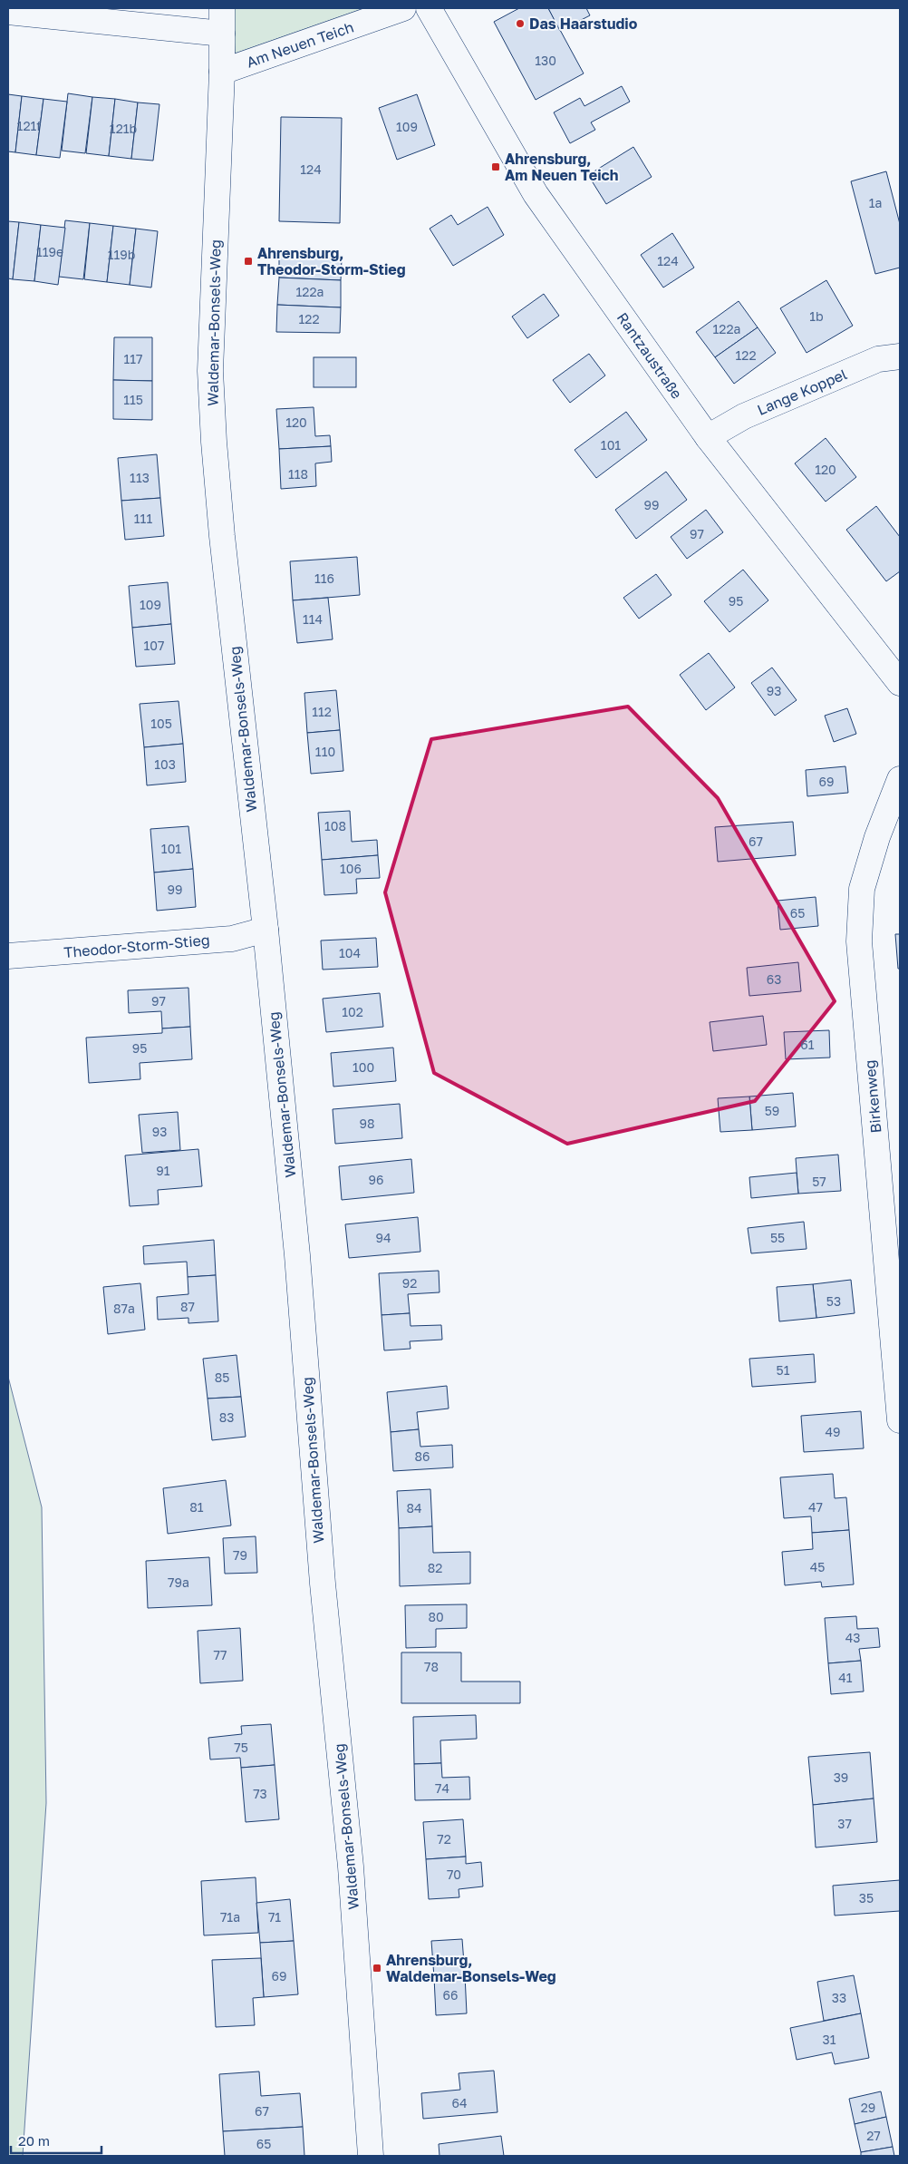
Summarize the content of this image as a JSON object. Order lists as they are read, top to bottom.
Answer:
{
  "streets": {
    "street": [
      "Am Neuen Teich",
      "Waldemar-Bonsels-Weg",
      "Rantzaustraße",
      "Lange Koppel",
      "Theodor-Storm-Stieg",
      "Birkenweg"
    ]
  },
  "crossings": [
    ["Am Neuen Teich", "Waldemar-Bonsels-Weg"],
    ["Waldemar-Bonsels-Weg", "Theodor-Storm-Stieg"],
    ["Rantzaustraße", "Lange Koppel"]
  ],
  "places": {
    "other": ["Das Haarstudio"],
    "transit": ["Ahrensburg, Am Neuen Teich", "Ahrensburg, Theodor-Storm-Stieg", "Ahrensburg, Waldemar-Bonsels-Weg"]
  },
  "house_numbers": [
    "130",
    "121f",
    "109",
    "121b",
    "124",
    "1a",
    "119e",
    "119b",
    "124",
    "122a",
    "1b",
    "122",
    "122a",
    "122",
    "117",
    "115",
    "120",
    "101",
    "120",
    "118",
    "113",
    "99",
    "111",
    "97",
    "116",
    "95",
    "109",
    "114",
    "107",
    "93",
    "112",
    "105",
    "110",
    "103",
    "69",
    "108",
    "67",
    "101",
    "106",
    "99",
    "65",
    "104",
    "63",
    "97",
    "102",
    "61",
    "95",
    "100",
    "59",
    "98",
    "93",
    "91",
    "96",
    "57",
    "94",
    "55",
    "92",
    "53",
    "87",
    "87a",
    "51",
    "85",
    "83",
    "49",
    "86",
    "81",
    "47",
    "84",
    "79",
    "45",
    "82",
    "79a",
    "80",
    "43",
    "77",
    "78",
    "41",
    "75",
    "39",
    "74",
    "73",
    "37",
    "72",
    "70",
    "35",
    "71a",
    "71",
    "69",
    "66",
    "33",
    "31",
    "64",
    "29",
    "67",
    "27",
    "65"
  ],
  "scale_bar": "20 m"
}
